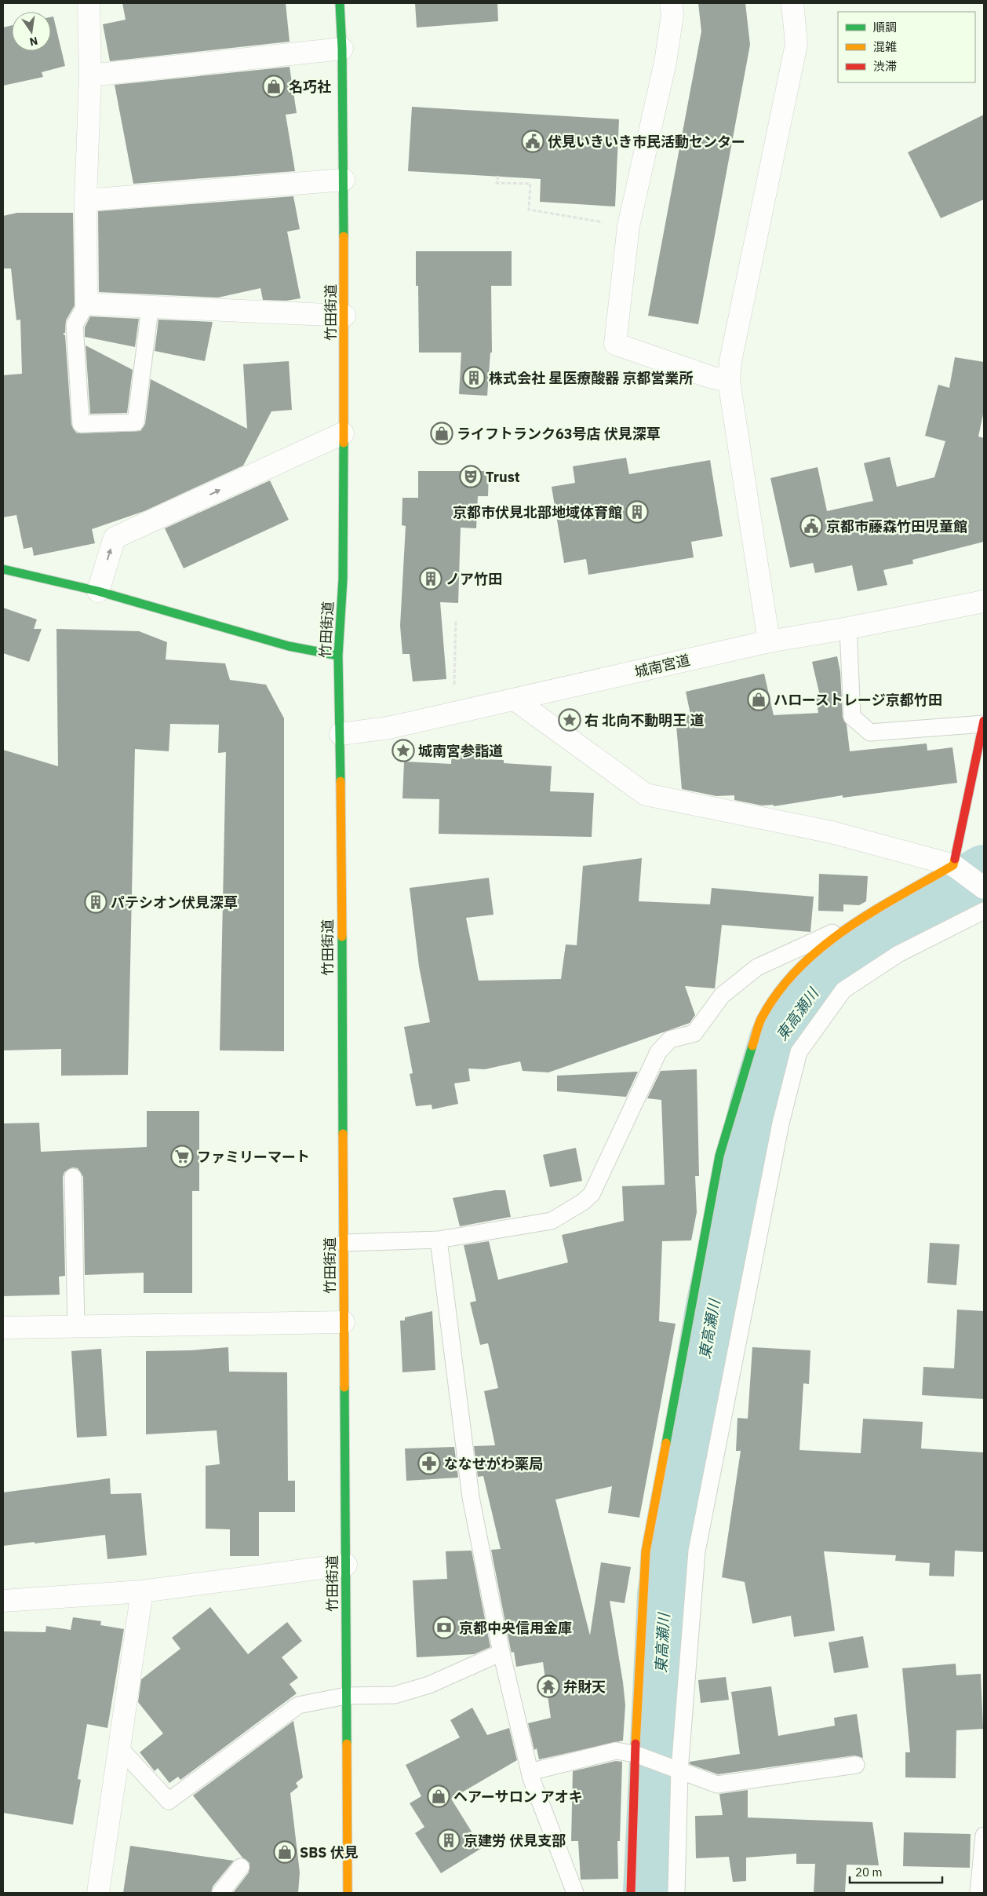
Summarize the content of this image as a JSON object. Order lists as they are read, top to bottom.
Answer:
{
  "streets": {
    "main road": ["竹田街道"],
    "street": ["城南宮道"]
  },
  "crossings": [
    ["竹田街道", "城南宮道"]
  ],
  "water": ["東高瀬川"],
  "places": {
    "shop": [
      "名巧社",
      "ライフトランク63号店 伏見深草",
      "ハローストレージ京都竹田",
      "ヘアーサロン アオキ",
      "SBS 伏見"
    ],
    "public building": ["伏見いきいき市民活動センター", "京都市藤森竹田児童館"],
    "building": [
      "株式会社 星医療酸器 京都営業所",
      "京都市伏見北部地域体育館",
      "ノア竹田",
      "パテシオン伏見深草",
      "京建労 伏見支部"
    ],
    "theatre": ["Trust"],
    "place": ["右 北向不動明王 道", "城南宮参詣道"],
    "supermarket": ["ファミリーマート"],
    "pharmacy": ["ななせがわ薬局"],
    "bank": ["京都中央信用金庫"],
    "temple": ["弁財天"]
  },
  "legend": ["順調", "混雑", "渋滞"],
  "scale_bar": "20 m",
  "north": "bottom"
}
